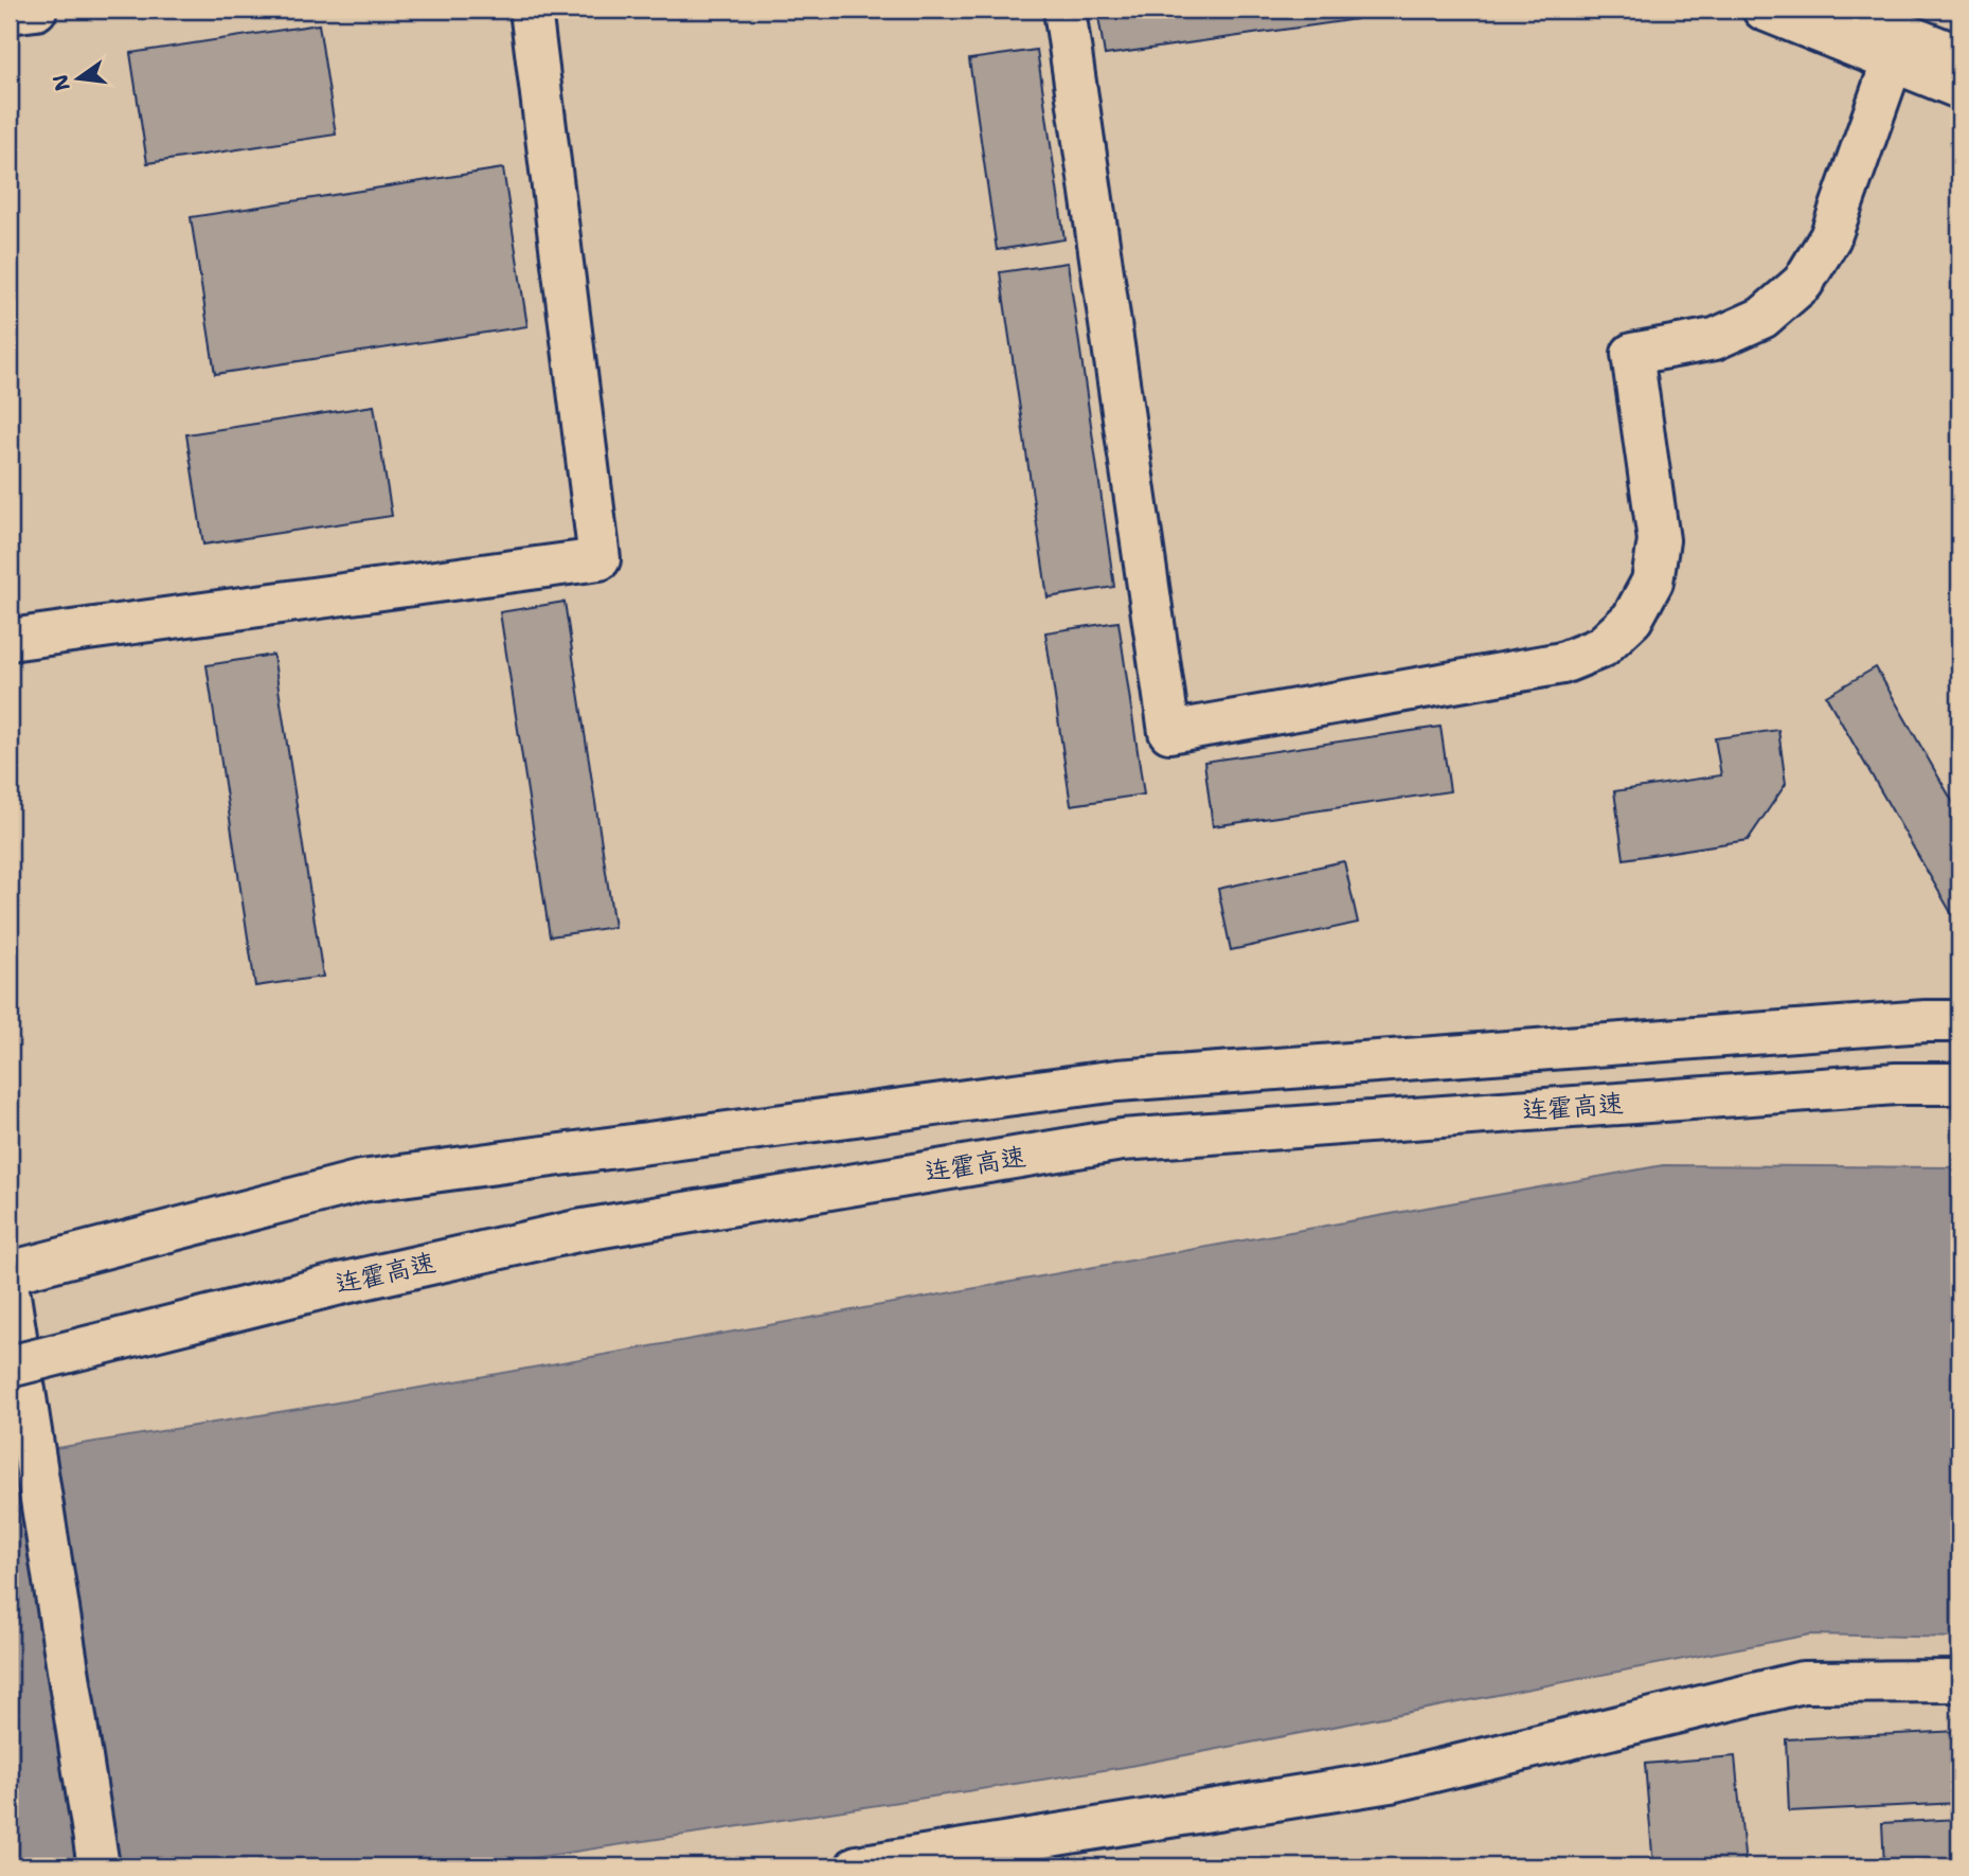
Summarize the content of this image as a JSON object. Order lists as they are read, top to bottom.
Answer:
{
  "streets": {
    "main road": ["连霍高速"]
  },
  "north": "left"
}
